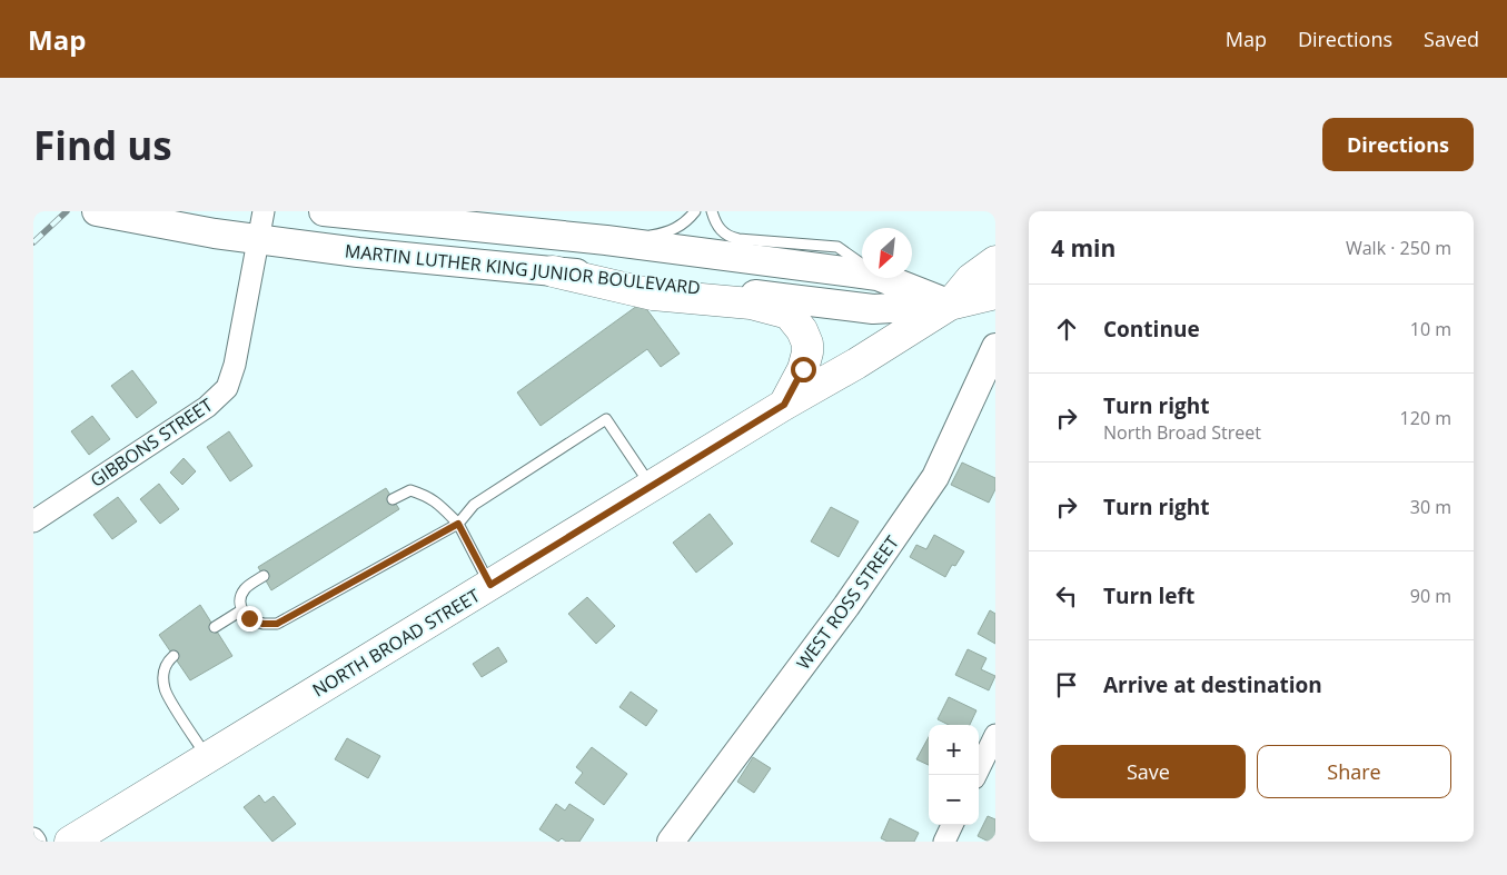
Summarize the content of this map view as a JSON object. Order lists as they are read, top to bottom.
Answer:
{
  "streets": {
    "main road": ["MARTIN LUTHER KING JUNIOR BOULEVARD", "NORTH BROAD STREET"],
    "street": ["GIBBONS STREET", "WEST ROSS STREET"]
  },
  "crossings": [
    ["MARTIN LUTHER KING JUNIOR BOULEVARD", "GIBBONS STREET"],
    ["MARTIN LUTHER KING JUNIOR BOULEVARD", "NORTH BROAD STREET"]
  ],
  "north": "bottom left",
  "page": {
    "header": "Map",
    "nav": ["Map", "Directions", "Saved"],
    "buttons": [
      "Directions",
      ["Save", "Share"]
    ],
    "title": "Find us",
    "heading": ["4 min", "Walk · 250 m"],
    "list": [
      ["Continue", "10 m"],
      ["Turn right", "North Broad Street", "120 m"],
      ["Turn right", "30 m"],
      ["Turn left", "90 m"],
      "Arrive at destination"
    ],
    "map_buttons": ["+", "−"]
  }
}
